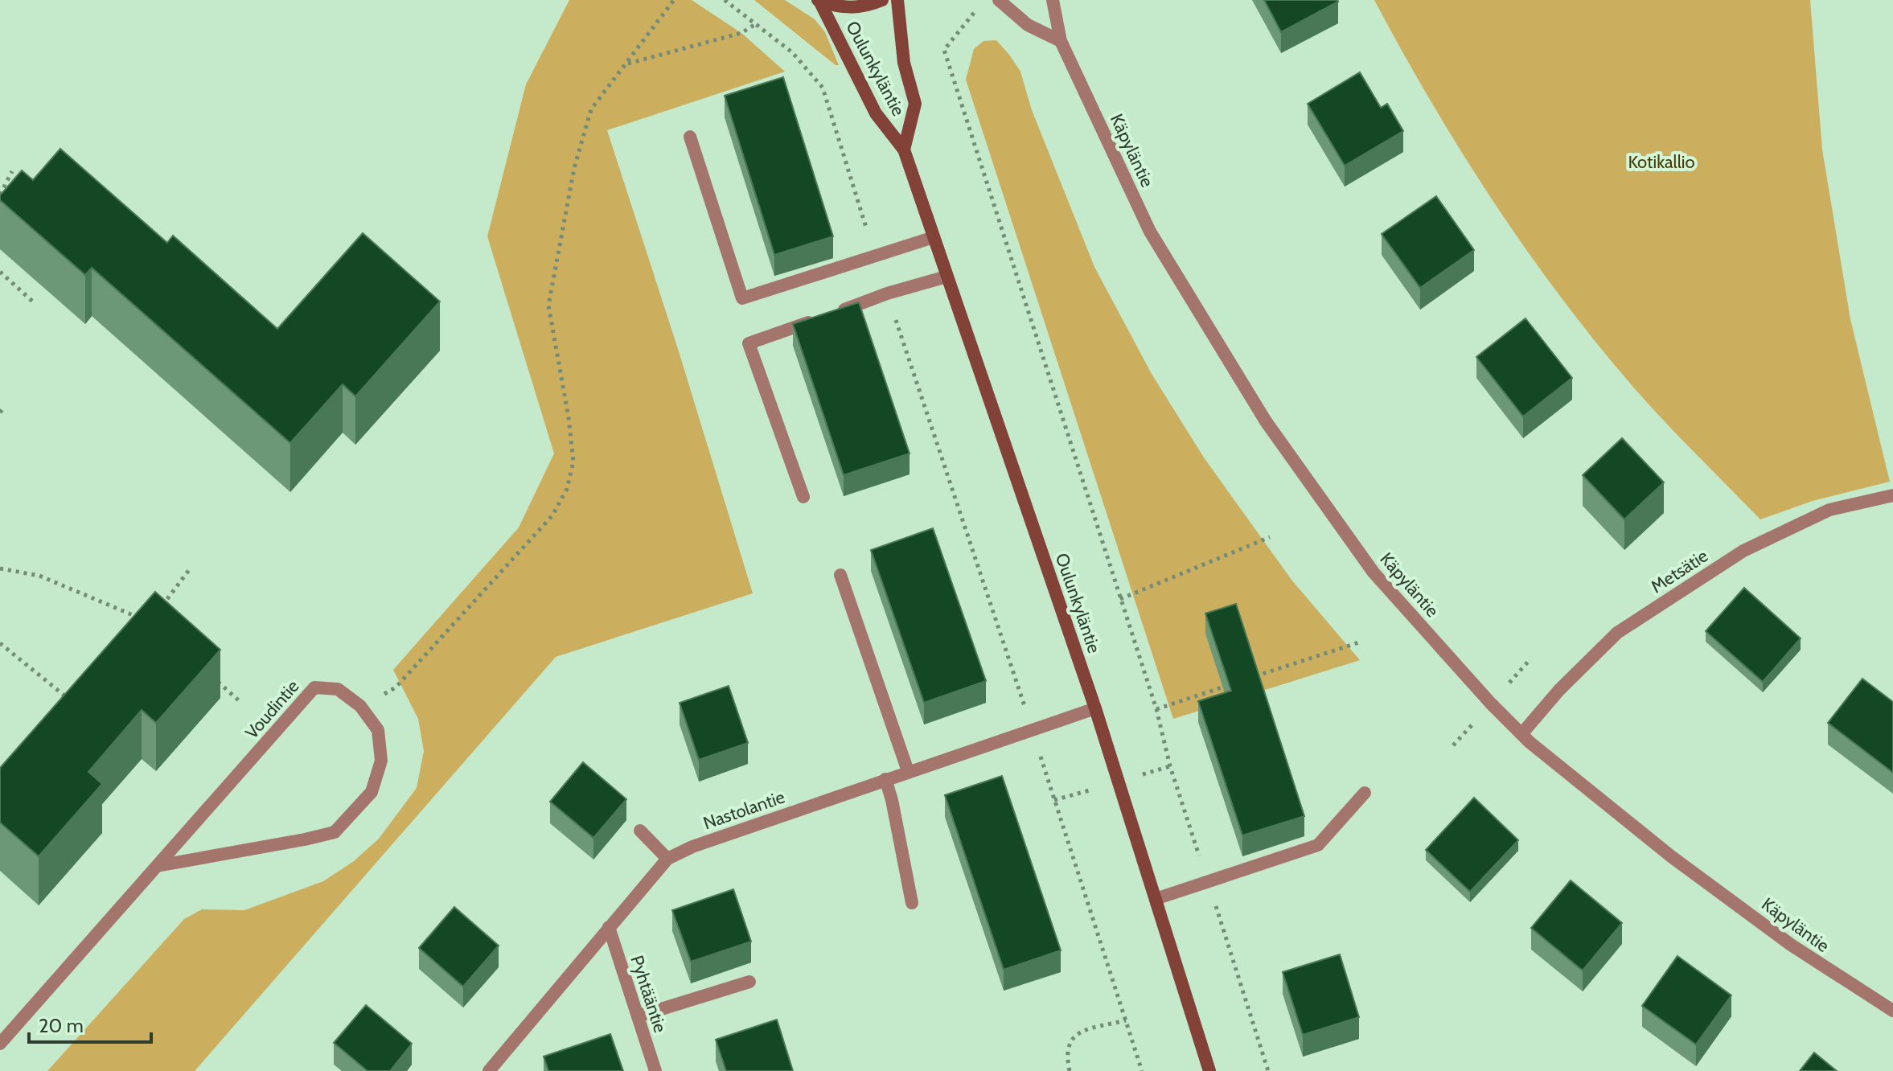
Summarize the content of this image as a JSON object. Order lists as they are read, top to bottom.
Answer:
{
  "streets": {
    "main road": ["Oulunkyläntie"],
    "street": [
      "Käpyläntie",
      "Metsätie",
      "Voudintie",
      "Nastolantie",
      "Pyhtääntie"
    ]
  },
  "crossings": [
    ["Oulunkyläntie", "Nastolantie"],
    ["Käpyläntie", "Metsätie"],
    ["Nastolantie", "Pyhtääntie"]
  ],
  "parks": ["Kotikallio"],
  "scale_bar": "20 m"
}
